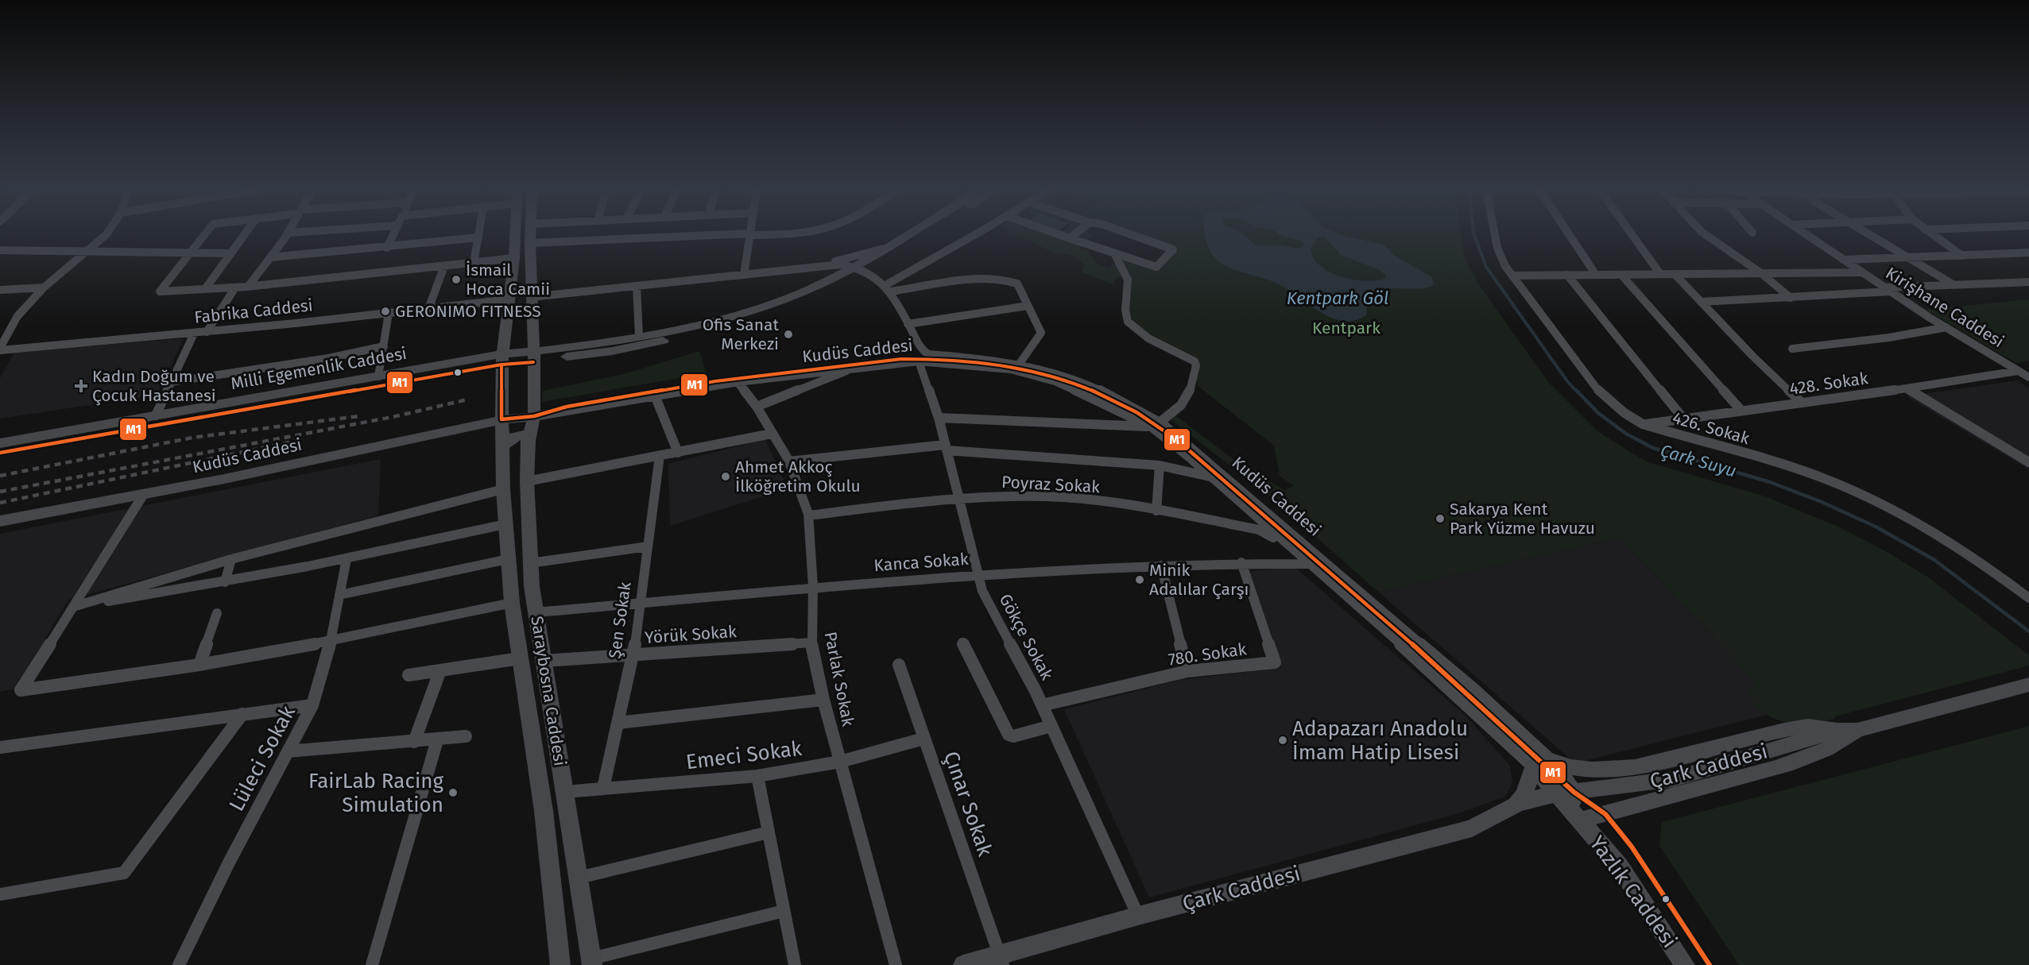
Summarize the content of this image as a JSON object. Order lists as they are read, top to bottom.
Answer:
{
  "streets": {
    "main road": [
      "Kudüs Caddesi",
      "Milli Egemenlik Caddesi",
      "Saraybosna Caddesi",
      "Çark Caddesi",
      "Yazlık Caddesi"
    ],
    "street": [
      "Kirişhane Caddesi",
      "Fabrika Caddesi",
      "428. Sokak",
      "426. Sokak",
      "Poyraz Sokak",
      "Kanca Sokak",
      "Şen Sokak",
      "Yörük Sokak",
      "Gökçe Sokak",
      "780. Sokak",
      "Parlak Sokak",
      "Emeci Sokak",
      "Lüleci Sokak",
      "Çınar Sokak"
    ]
  },
  "crossings": [
    ["Kirişhane Caddesi", "428. Sokak"],
    ["Kudüs Caddesi", "Poyraz Sokak"],
    ["Kudüs Caddesi", "Kanca Sokak"],
    ["Kudüs Caddesi", "Gökçe Sokak"],
    ["Kudüs Caddesi", "Parlak Sokak"],
    ["Kudüs Caddesi", "Saraybosna Caddesi"],
    ["Milli Egemenlik Caddesi", "Saraybosna Caddesi"],
    ["428. Sokak", "426. Sokak"],
    ["Poyraz Sokak", "Gökçe Sokak"],
    ["Poyraz Sokak", "Parlak Sokak"],
    ["Kanca Sokak", "Şen Sokak"],
    ["Kanca Sokak", "Gökçe Sokak"],
    ["Kanca Sokak", "780. Sokak"],
    ["Kanca Sokak", "Parlak Sokak"],
    ["Kanca Sokak", "Saraybosna Caddesi"],
    ["Şen Sokak", "Yörük Sokak"],
    ["Şen Sokak", "Emeci Sokak"],
    ["Yörük Sokak", "Parlak Sokak"],
    ["Yörük Sokak", "Saraybosna Caddesi"],
    ["Gökçe Sokak", "780. Sokak"],
    ["Gökçe Sokak", "Çark Caddesi"],
    ["Parlak Sokak", "Emeci Sokak"],
    ["Saraybosna Caddesi", "Emeci Sokak"],
    ["Emeci Sokak", "Çınar Sokak"],
    ["Çark Caddesi", "Çınar Sokak"],
    ["Çark Caddesi", "Yazlık Caddesi"]
  ],
  "water": ["Kentpark Göl", "Çark Suyu"],
  "parks": ["Kentpark"],
  "places": {
    "other": [
      "İsmail Hoca Camii",
      "GERONIMO FITNESS",
      "Ofis Sanat Merkezi",
      "Ahmet Akkoç İlköğretim Okulu",
      "Sakarya Kent Park Yüzme Havuzu",
      "Minik Adalılar Çarşı",
      "Adapazarı Anadolu İmam Hatip Lisesi",
      "FairLab Racing Simulation"
    ],
    "health": ["Kadın Doğum ve Çocuk Hastanesi"]
  },
  "lines": ["transit line M1"]
}
